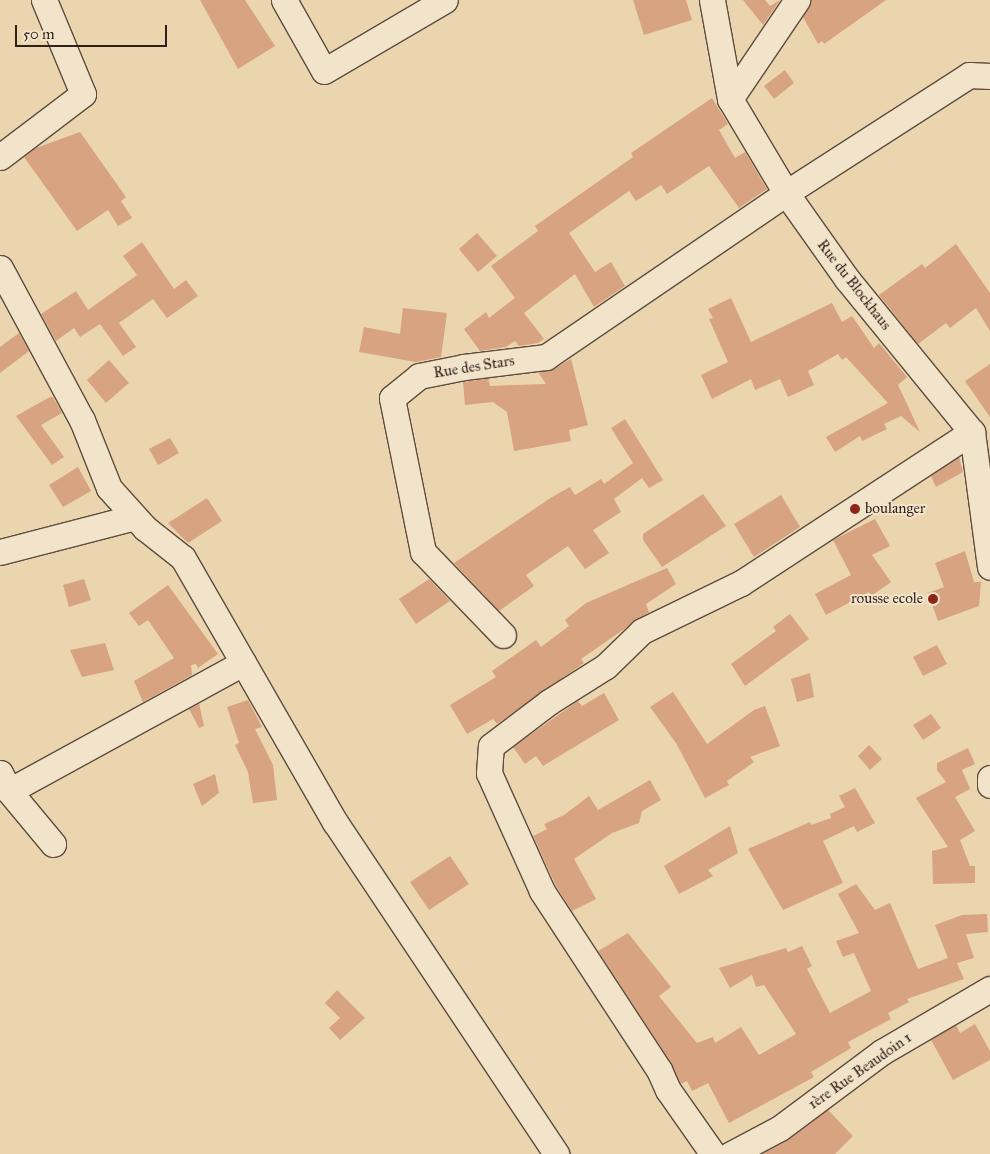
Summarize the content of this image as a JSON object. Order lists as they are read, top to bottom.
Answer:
{
  "streets": {
    "street": ["Rue du Blockhaus", "Rue des Stars", "1ère Rue Beaudoin 1"]
  },
  "crossings": [
    ["Rue du Blockhaus", "Rue des Stars"]
  ],
  "places": ["boulanger", "rousse ecole"],
  "scale_bar": "50 m"
}
